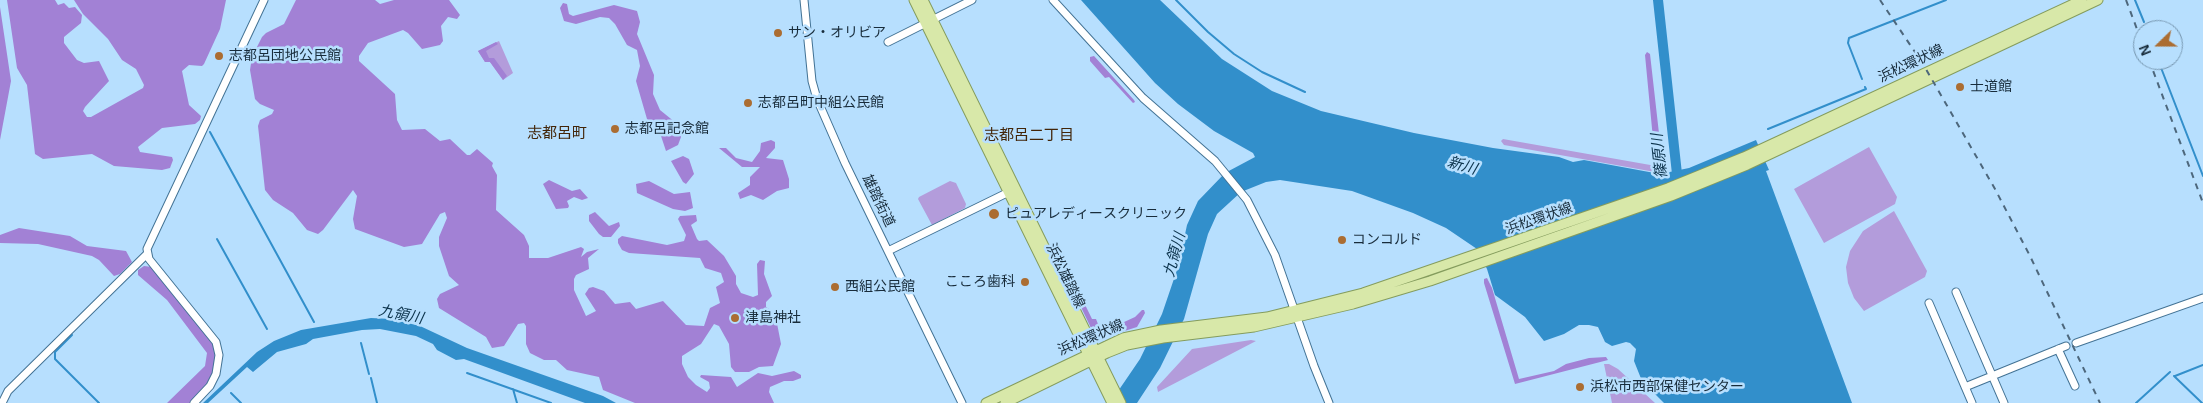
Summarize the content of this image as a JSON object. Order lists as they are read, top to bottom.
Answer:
{
  "streets": {
    "main road": ["浜松環状線", "浜松雄踏線"],
    "street": ["雄踏街道"]
  },
  "crossings": [
    ["浜松環状線", "浜松雄踏線"]
  ],
  "districts": ["志都呂町", "志都呂二丁目"],
  "water": ["篠原川", "新川", "九領川"],
  "places": [
    "サン・オリビア",
    "志都呂団地公民館",
    "士道館",
    "志都呂町中組公民館",
    "志都呂記念館",
    "ピュアレディースクリニック",
    "コンコルド",
    "こころ歯科",
    "西組公民館",
    "津島神社",
    "浜松市西部保健センター"
  ],
  "north": "left"
}
